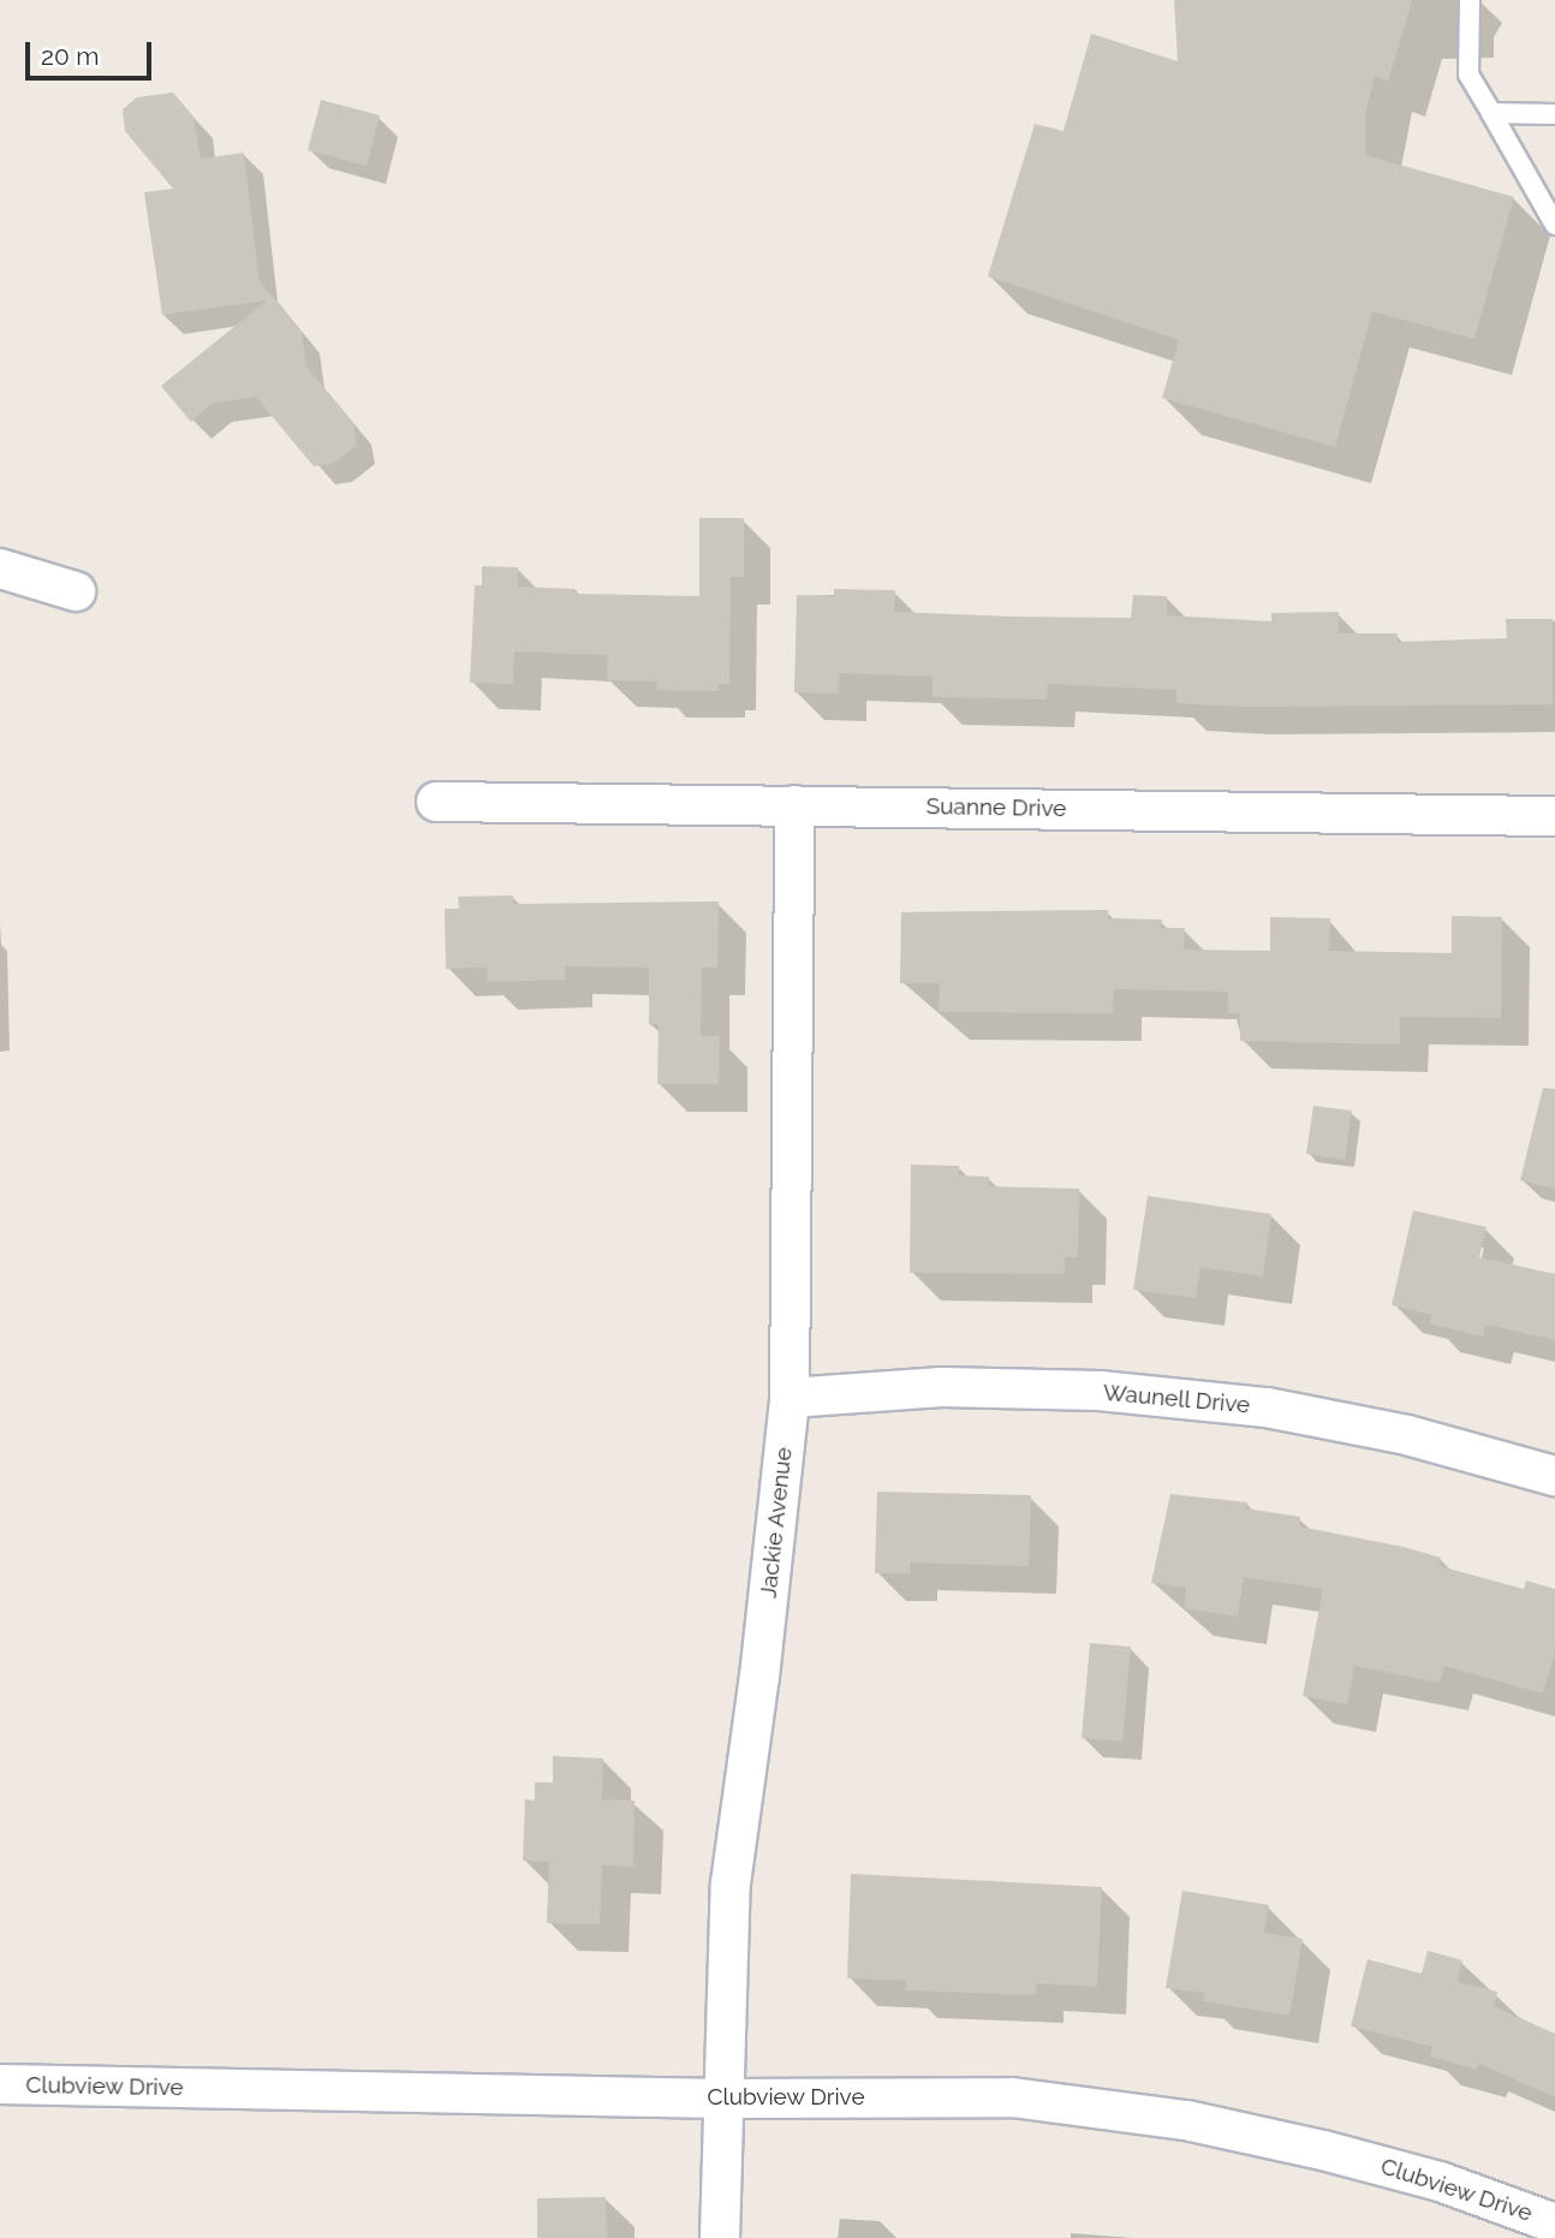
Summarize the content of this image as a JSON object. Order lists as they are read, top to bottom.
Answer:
{
  "streets": {
    "street": [
      "Suanne Drive",
      "Waunell Drive",
      "Jackie Avenue",
      "Clubview Drive"
    ]
  },
  "crossings": [
    ["Suanne Drive", "Jackie Avenue"],
    ["Waunell Drive", "Jackie Avenue"],
    ["Jackie Avenue", "Clubview Drive"]
  ],
  "scale_bar": "20 m"
}
